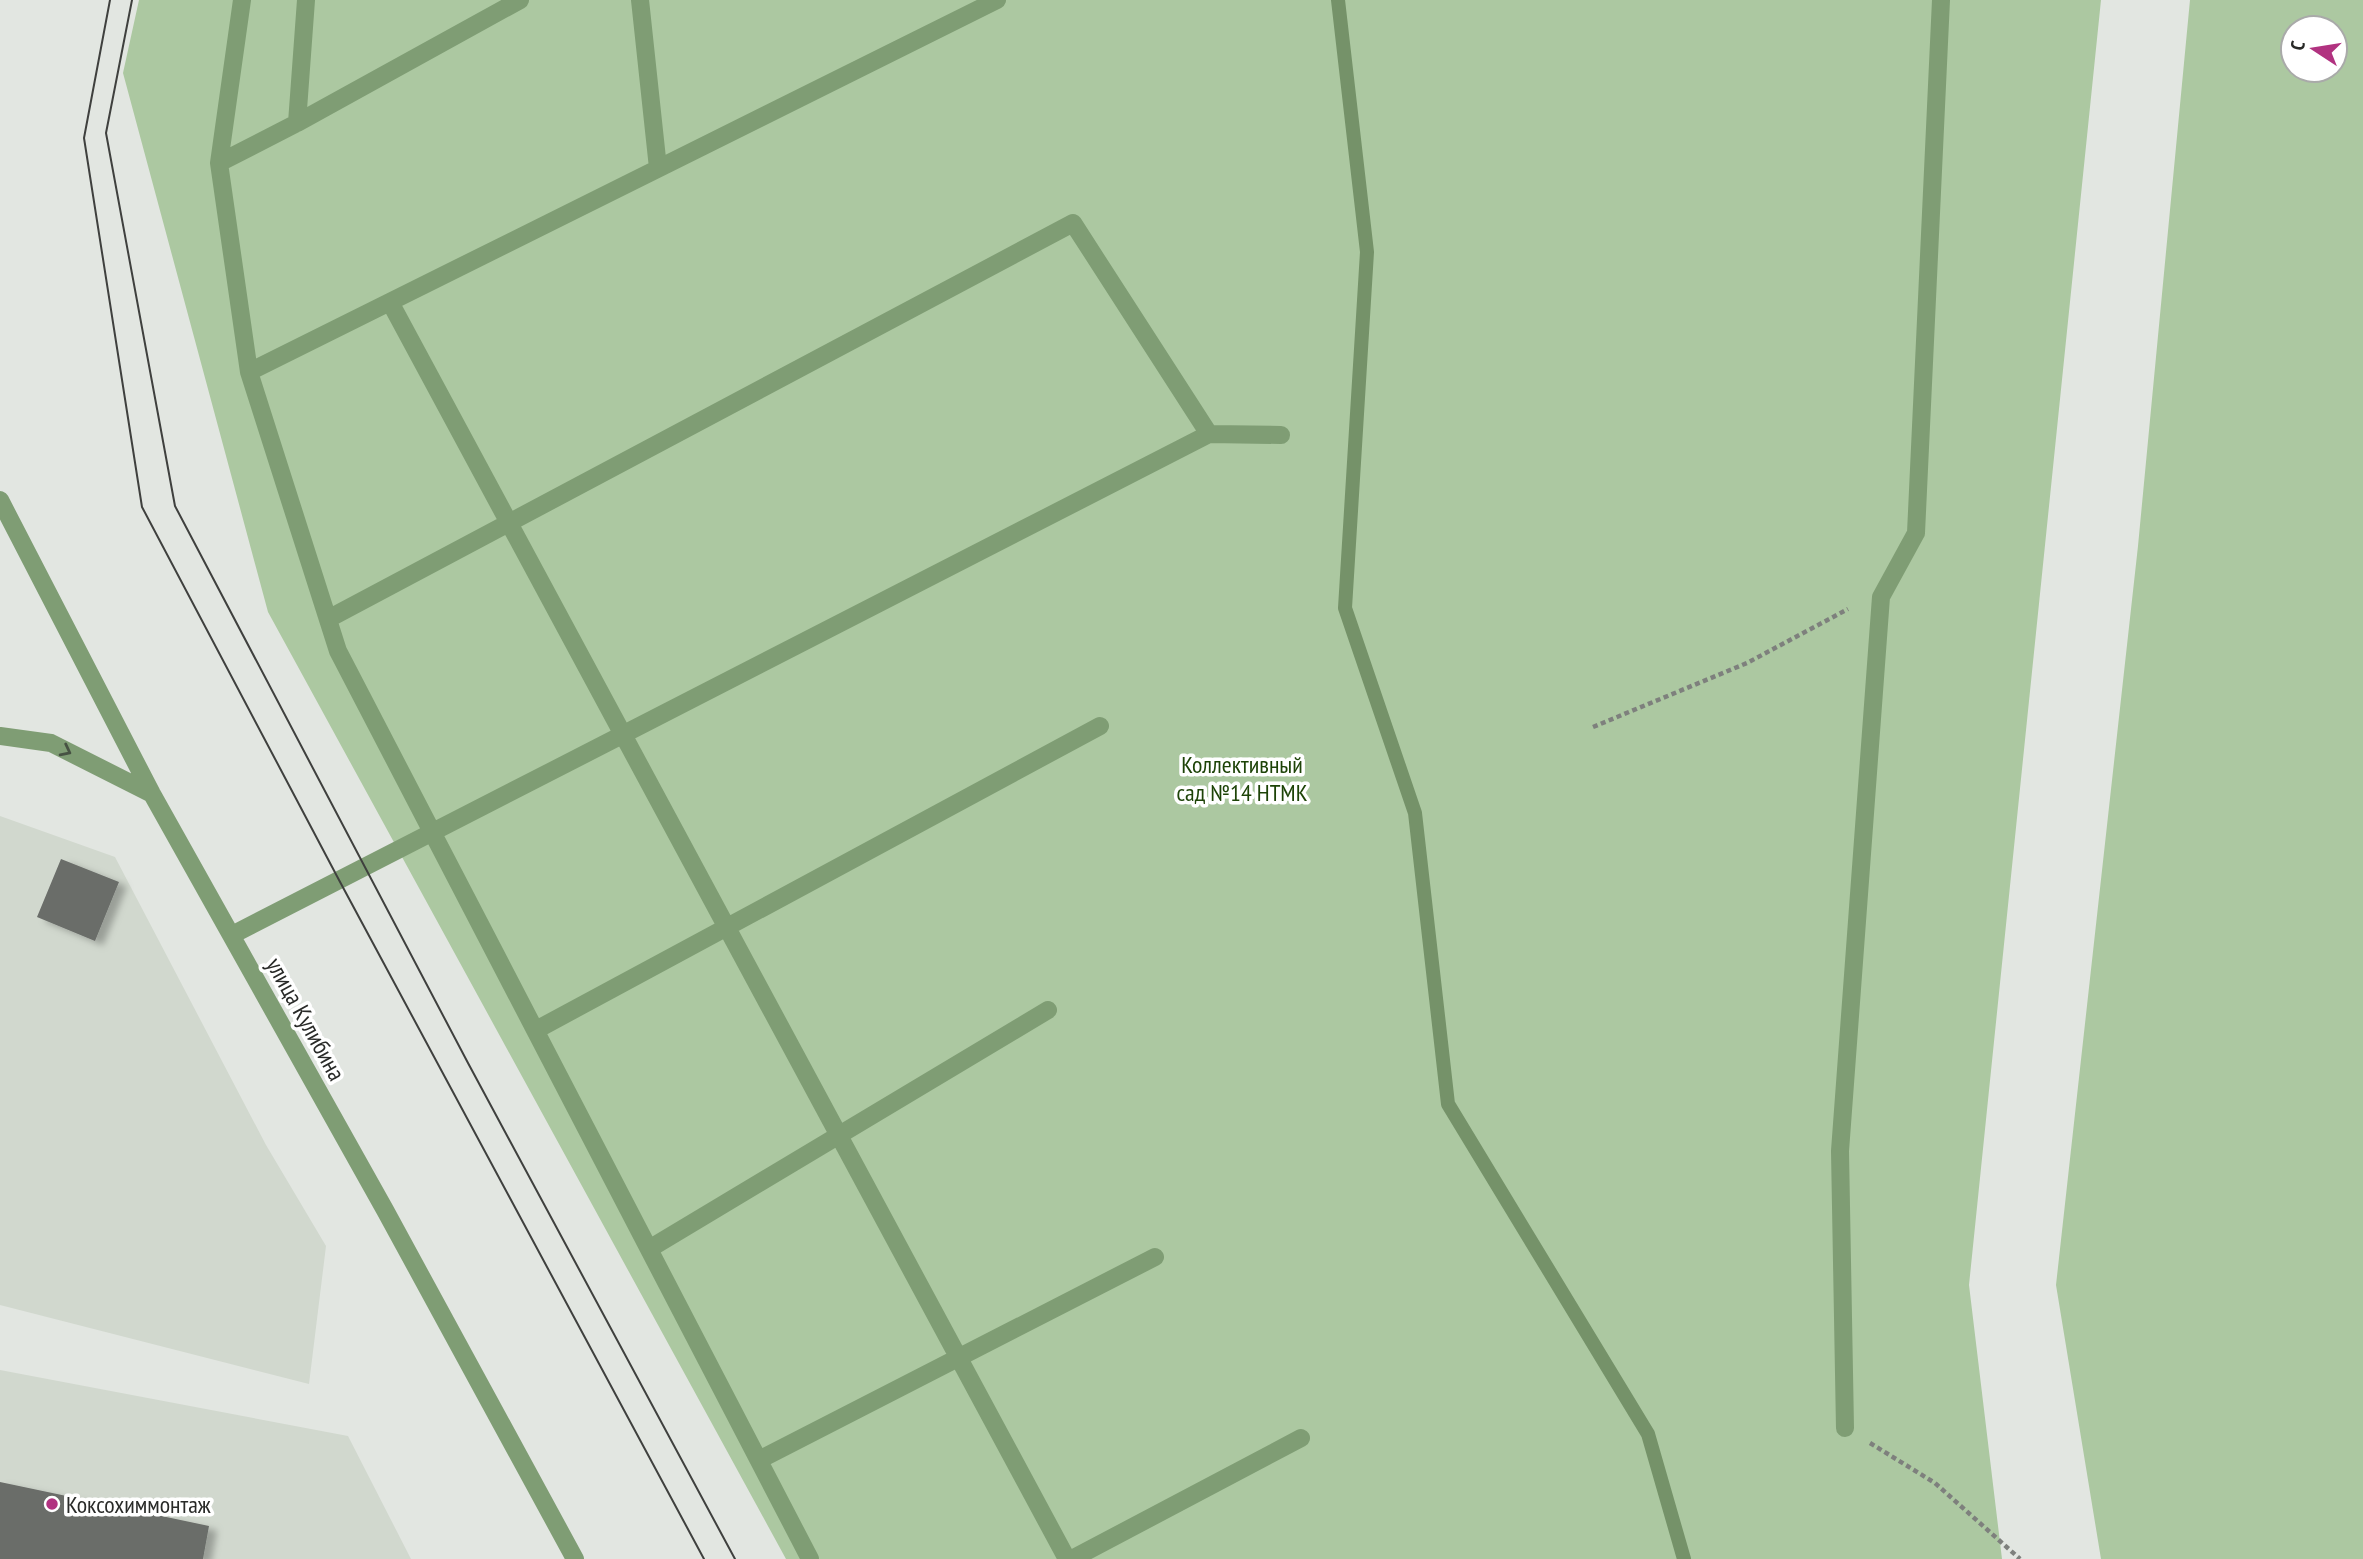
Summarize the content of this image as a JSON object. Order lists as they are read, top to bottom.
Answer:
{
  "streets": {
    "street": ["улица Кулибина"]
  },
  "parks": ["Коллективный сад №14 НТМК"],
  "places": ["Коксохиммонтаж"],
  "north": "left"
}
